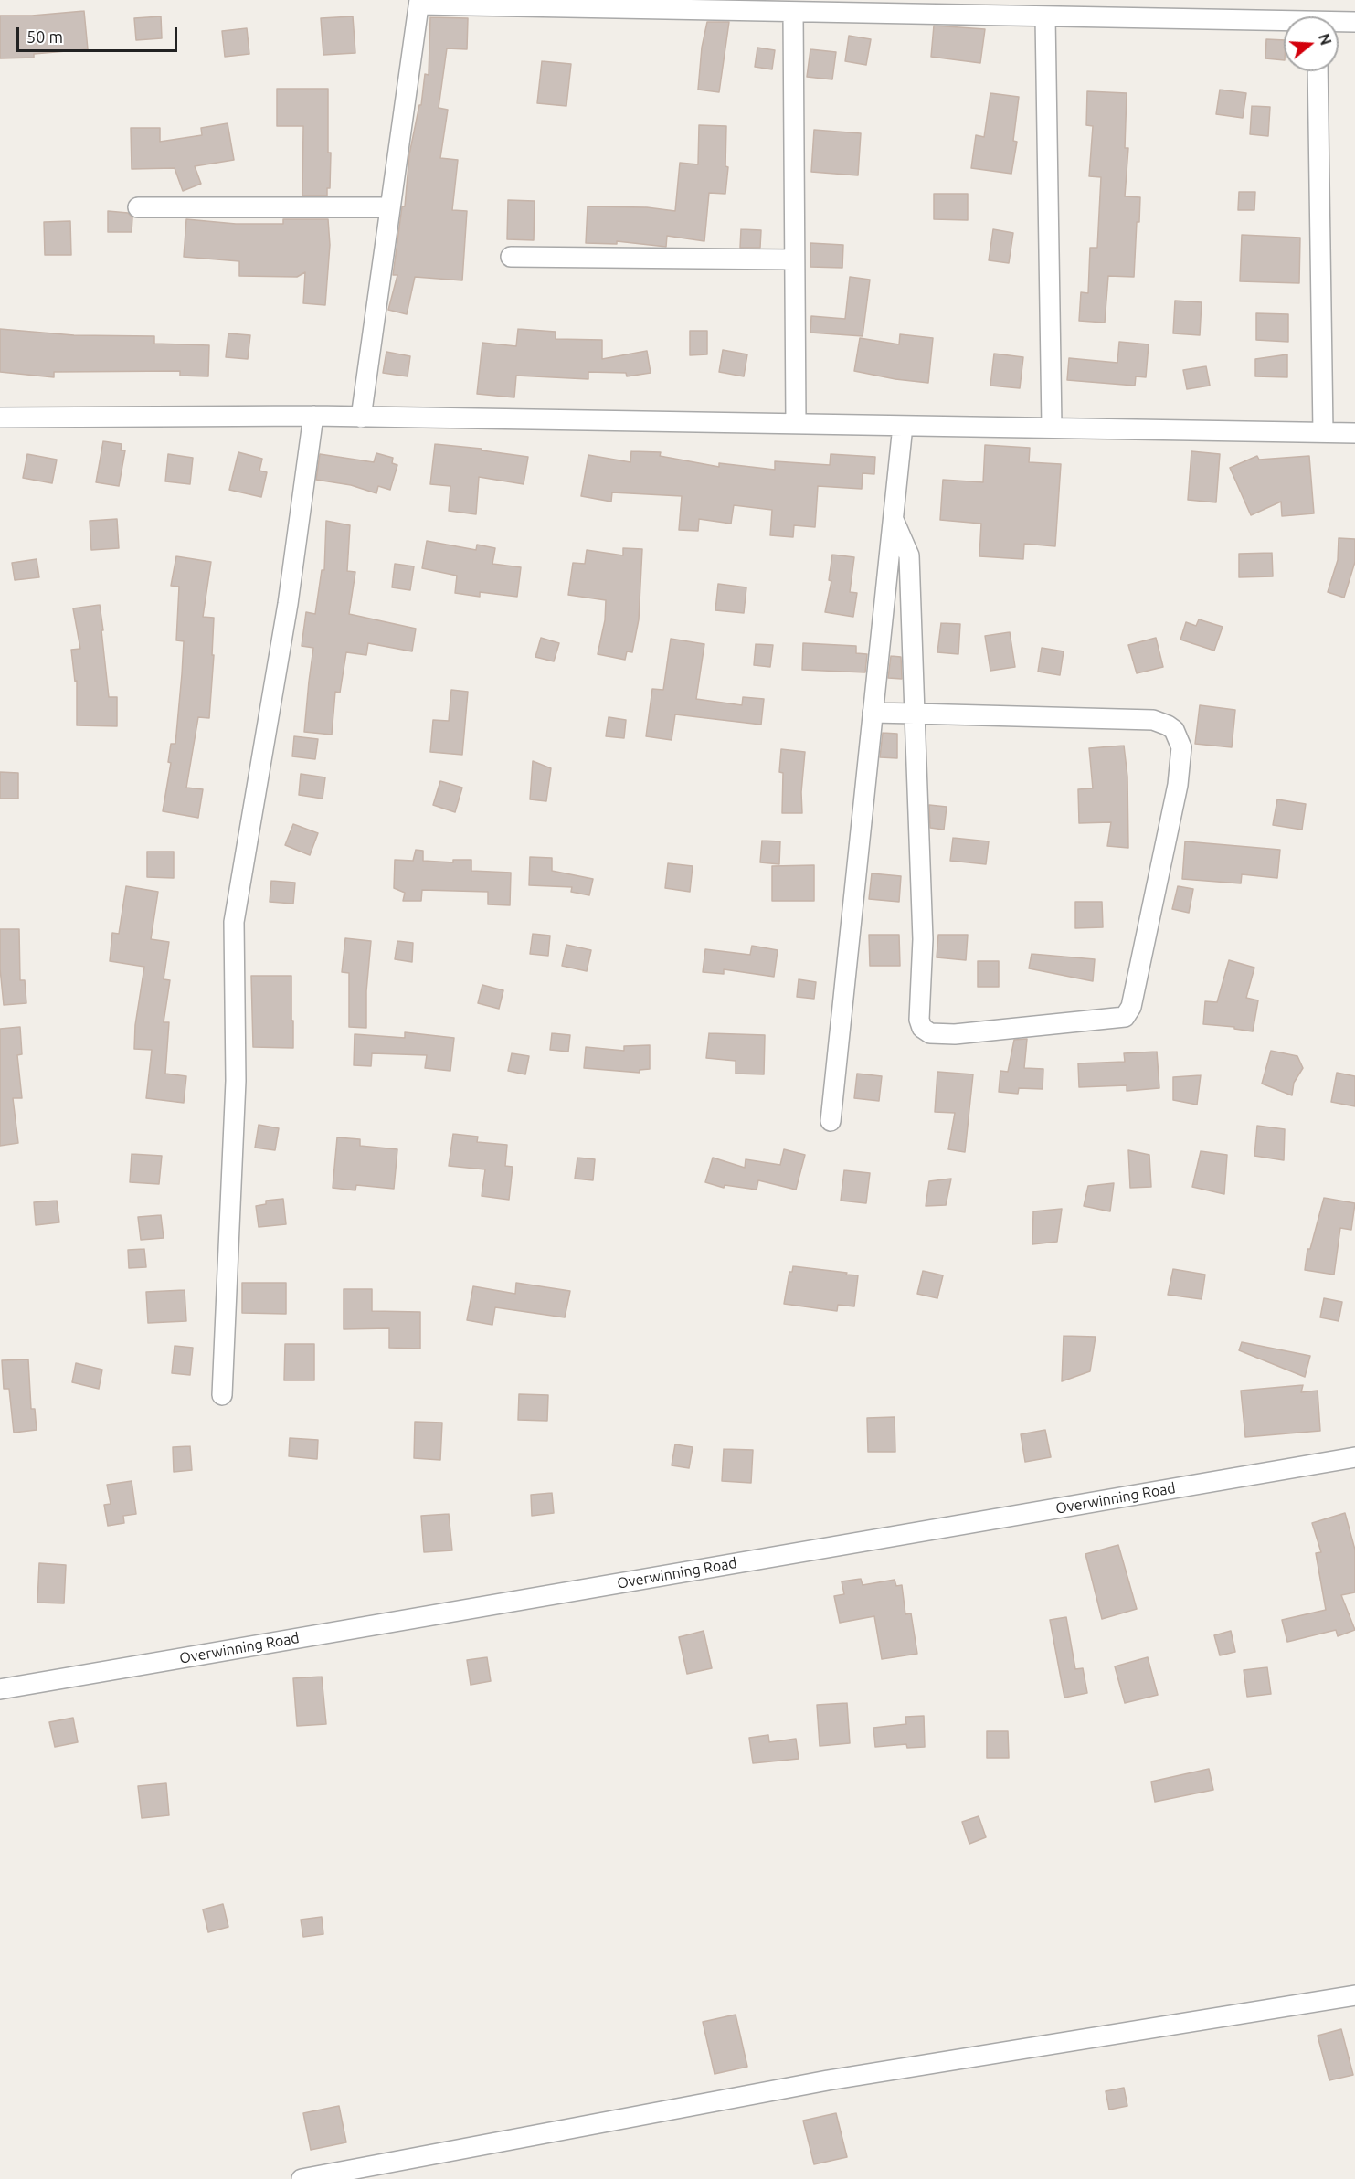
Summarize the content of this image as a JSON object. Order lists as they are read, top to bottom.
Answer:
{
  "streets": {
    "street": ["Overwinning Road"]
  },
  "scale_bar": "50 m",
  "north": "right"
}
